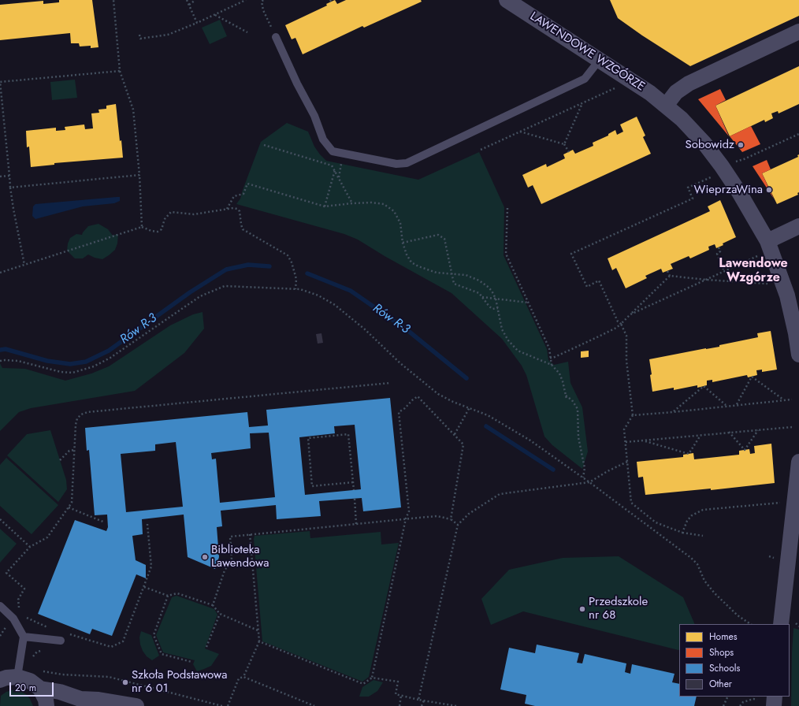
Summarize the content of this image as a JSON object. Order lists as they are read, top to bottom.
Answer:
{
  "streets": {
    "street": ["LAWENDOWE WZGÓRZE"]
  },
  "districts": ["Lawendowe Wzgórze"],
  "water": ["Rów R-3"],
  "places": [
    "Sobowidz",
    "WieprzaWina",
    "Biblioteka Lawendowa",
    "Przedszkole nr 68",
    "Szkoła Podstawowa nr 6 01"
  ],
  "legend": [
    "Homes",
    "Shops",
    "Schools",
    "Other"
  ],
  "scale_bar": "20 m"
}
